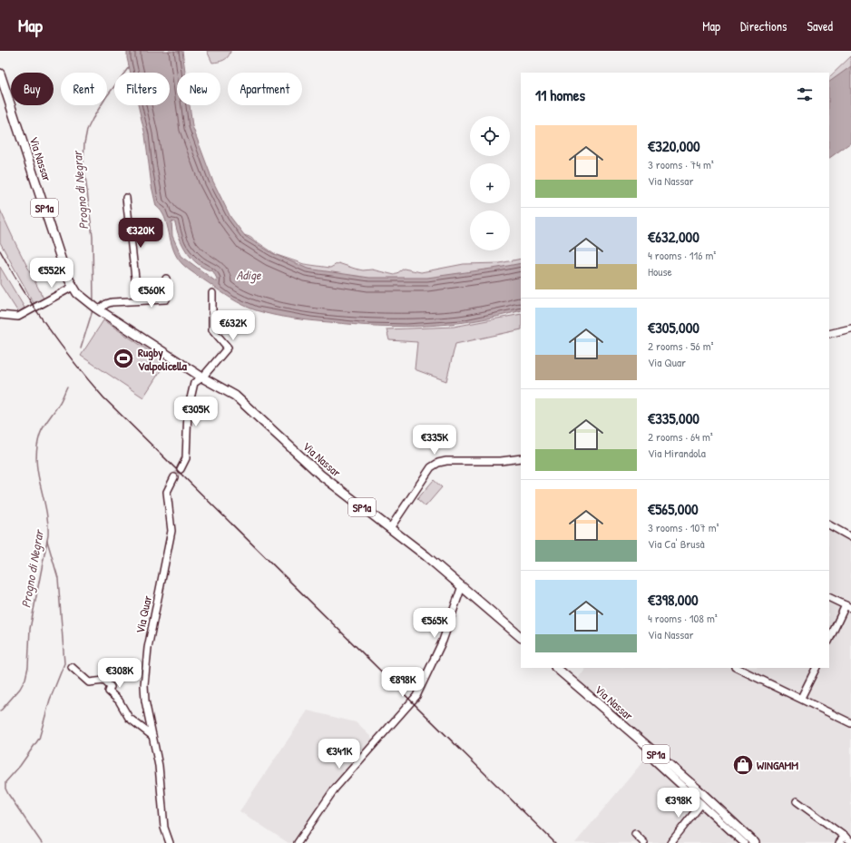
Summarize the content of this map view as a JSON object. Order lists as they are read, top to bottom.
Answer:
{
  "streets": {
    "main road": ["Via Nassar", "SP1a"],
    "street": ["Via Quar"]
  },
  "water": ["Progno di Negrar", "Adige"],
  "places": {
    "sports": ["Rugby Valpolicella"],
    "shop": ["WINGAMM"]
  },
  "page": {
    "header": "Map",
    "nav": ["Map", "Directions", "Saved"],
    "chip": [
      "Buy",
      "Rent",
      "Filters",
      "New",
      "Apartment"
    ],
    "heading": "11 homes",
    "map_buttons": ["+", "−"],
    "list": [
      {
        "name": "€320,000",
        "note": "3 rooms · 74 m² · Via Nassar"
      },
      {
        "name": "€632,000",
        "note": "4 rooms · 116 m² · House"
      },
      {
        "name": "€305,000",
        "note": "2 rooms · 56 m² · Via Quar"
      },
      {
        "name": "€335,000",
        "note": "2 rooms · 64 m² · Via Mirandola"
      },
      {
        "name": "€565,000",
        "note": "3 rooms · 107 m² · Via Ca' Brusà"
      },
      {
        "name": "€398,000",
        "note": "4 rooms · 108 m² · Via Nassar"
      }
    ],
    "price": [
      "€320K",
      "€552K",
      "€560K",
      "€632K",
      "€305K",
      "€335K",
      "€565K",
      "€308K",
      "€898K",
      "€341K",
      "€398K"
    ]
  }
}
